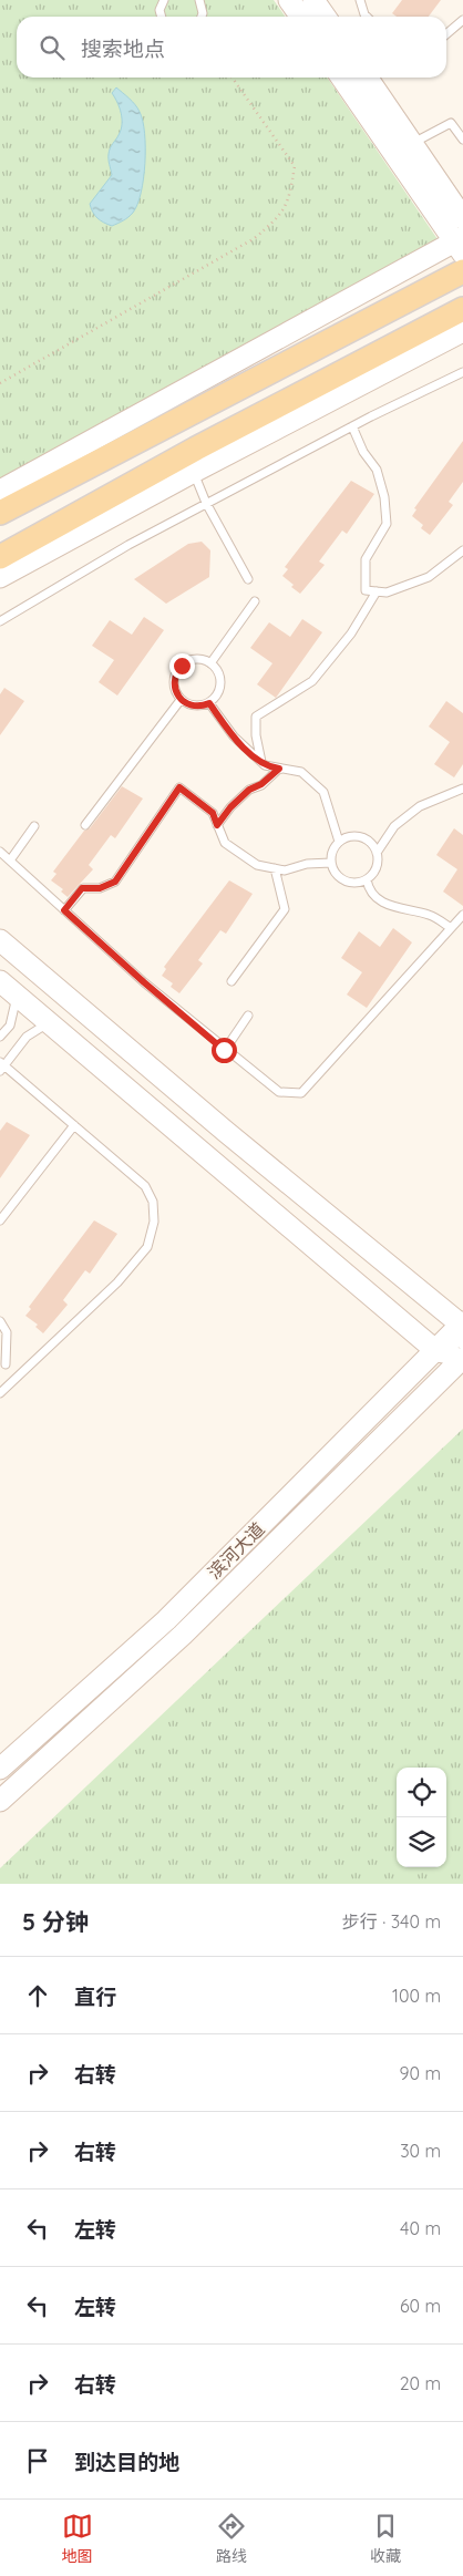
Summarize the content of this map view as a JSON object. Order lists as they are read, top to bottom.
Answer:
{
  "streets": {
    "street": ["滨河大道"]
  },
  "page": {
    "search": "搜索地点",
    "heading": ["5 分钟", "步行 · 340 m"],
    "list": [
      ["直行", "100 m"],
      ["右转", "90 m"],
      ["右转", "30 m"],
      ["左转", "40 m"],
      ["左转", "60 m"],
      ["右转", "20 m"],
      "到达目的地"
    ],
    "nav": ["地图", "路线", "收藏"]
  }
}
